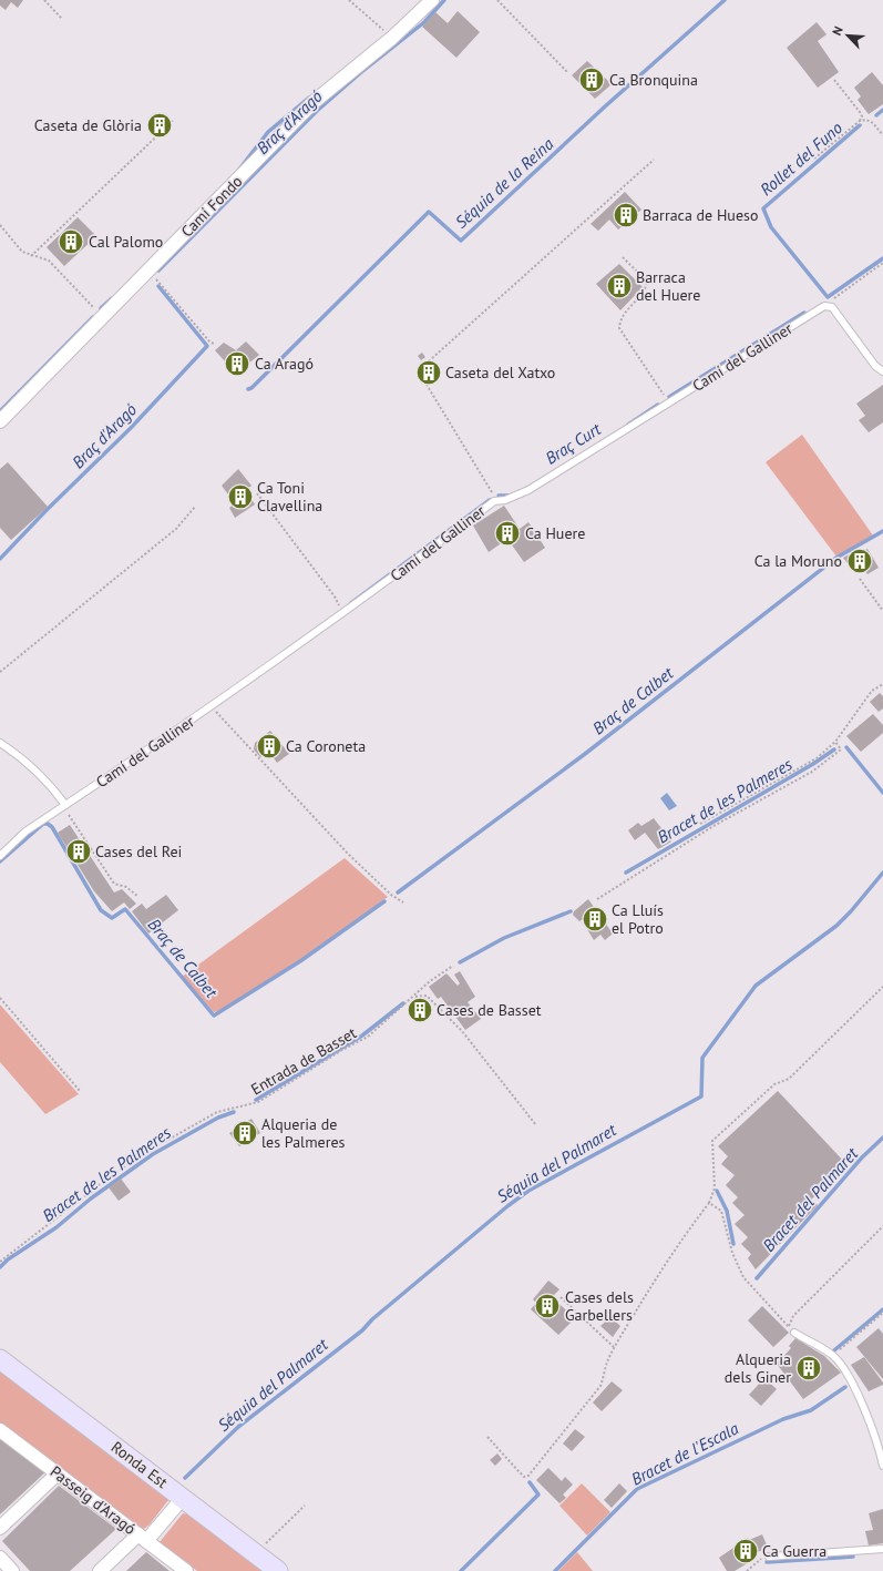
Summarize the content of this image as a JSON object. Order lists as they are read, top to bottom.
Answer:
{
  "streets": {
    "main road": ["Ronda Est"],
    "street": ["Camí Fondo", "Passeig d'Aragó"],
    "lane": ["Camí del Galliner"],
    "path": ["Entrada de Basset"]
  },
  "water": [
    "Braç d'Aragó",
    "Rollet del Funo",
    "Séquia de la Reina",
    "Braç Curt",
    "Braç de Calbet",
    "Bracet de les Palmeres",
    "Séquia del Palmaret",
    "Bracet del Palmaret",
    "Bracet de l'Escala"
  ],
  "places": {
    "building": [
      "Ca Bronquina",
      "Caseta de Glòria",
      "Barraca de Hueso",
      "Cal Palomo",
      "Barraca del Huere",
      "Ca Aragó",
      "Caseta del Xatxo",
      "Ca Toni Clavellina",
      "Ca Huere",
      "Ca la Moruno",
      "Ca Coroneta",
      "Cases del Rei",
      "Ca Lluís el Potro",
      "Cases de Basset",
      "Alqueria de les Palmeres",
      "Cases dels Garbellers",
      "Alqueria dels Giner",
      "Ca Guerra"
    ]
  },
  "north": "top left"
}
